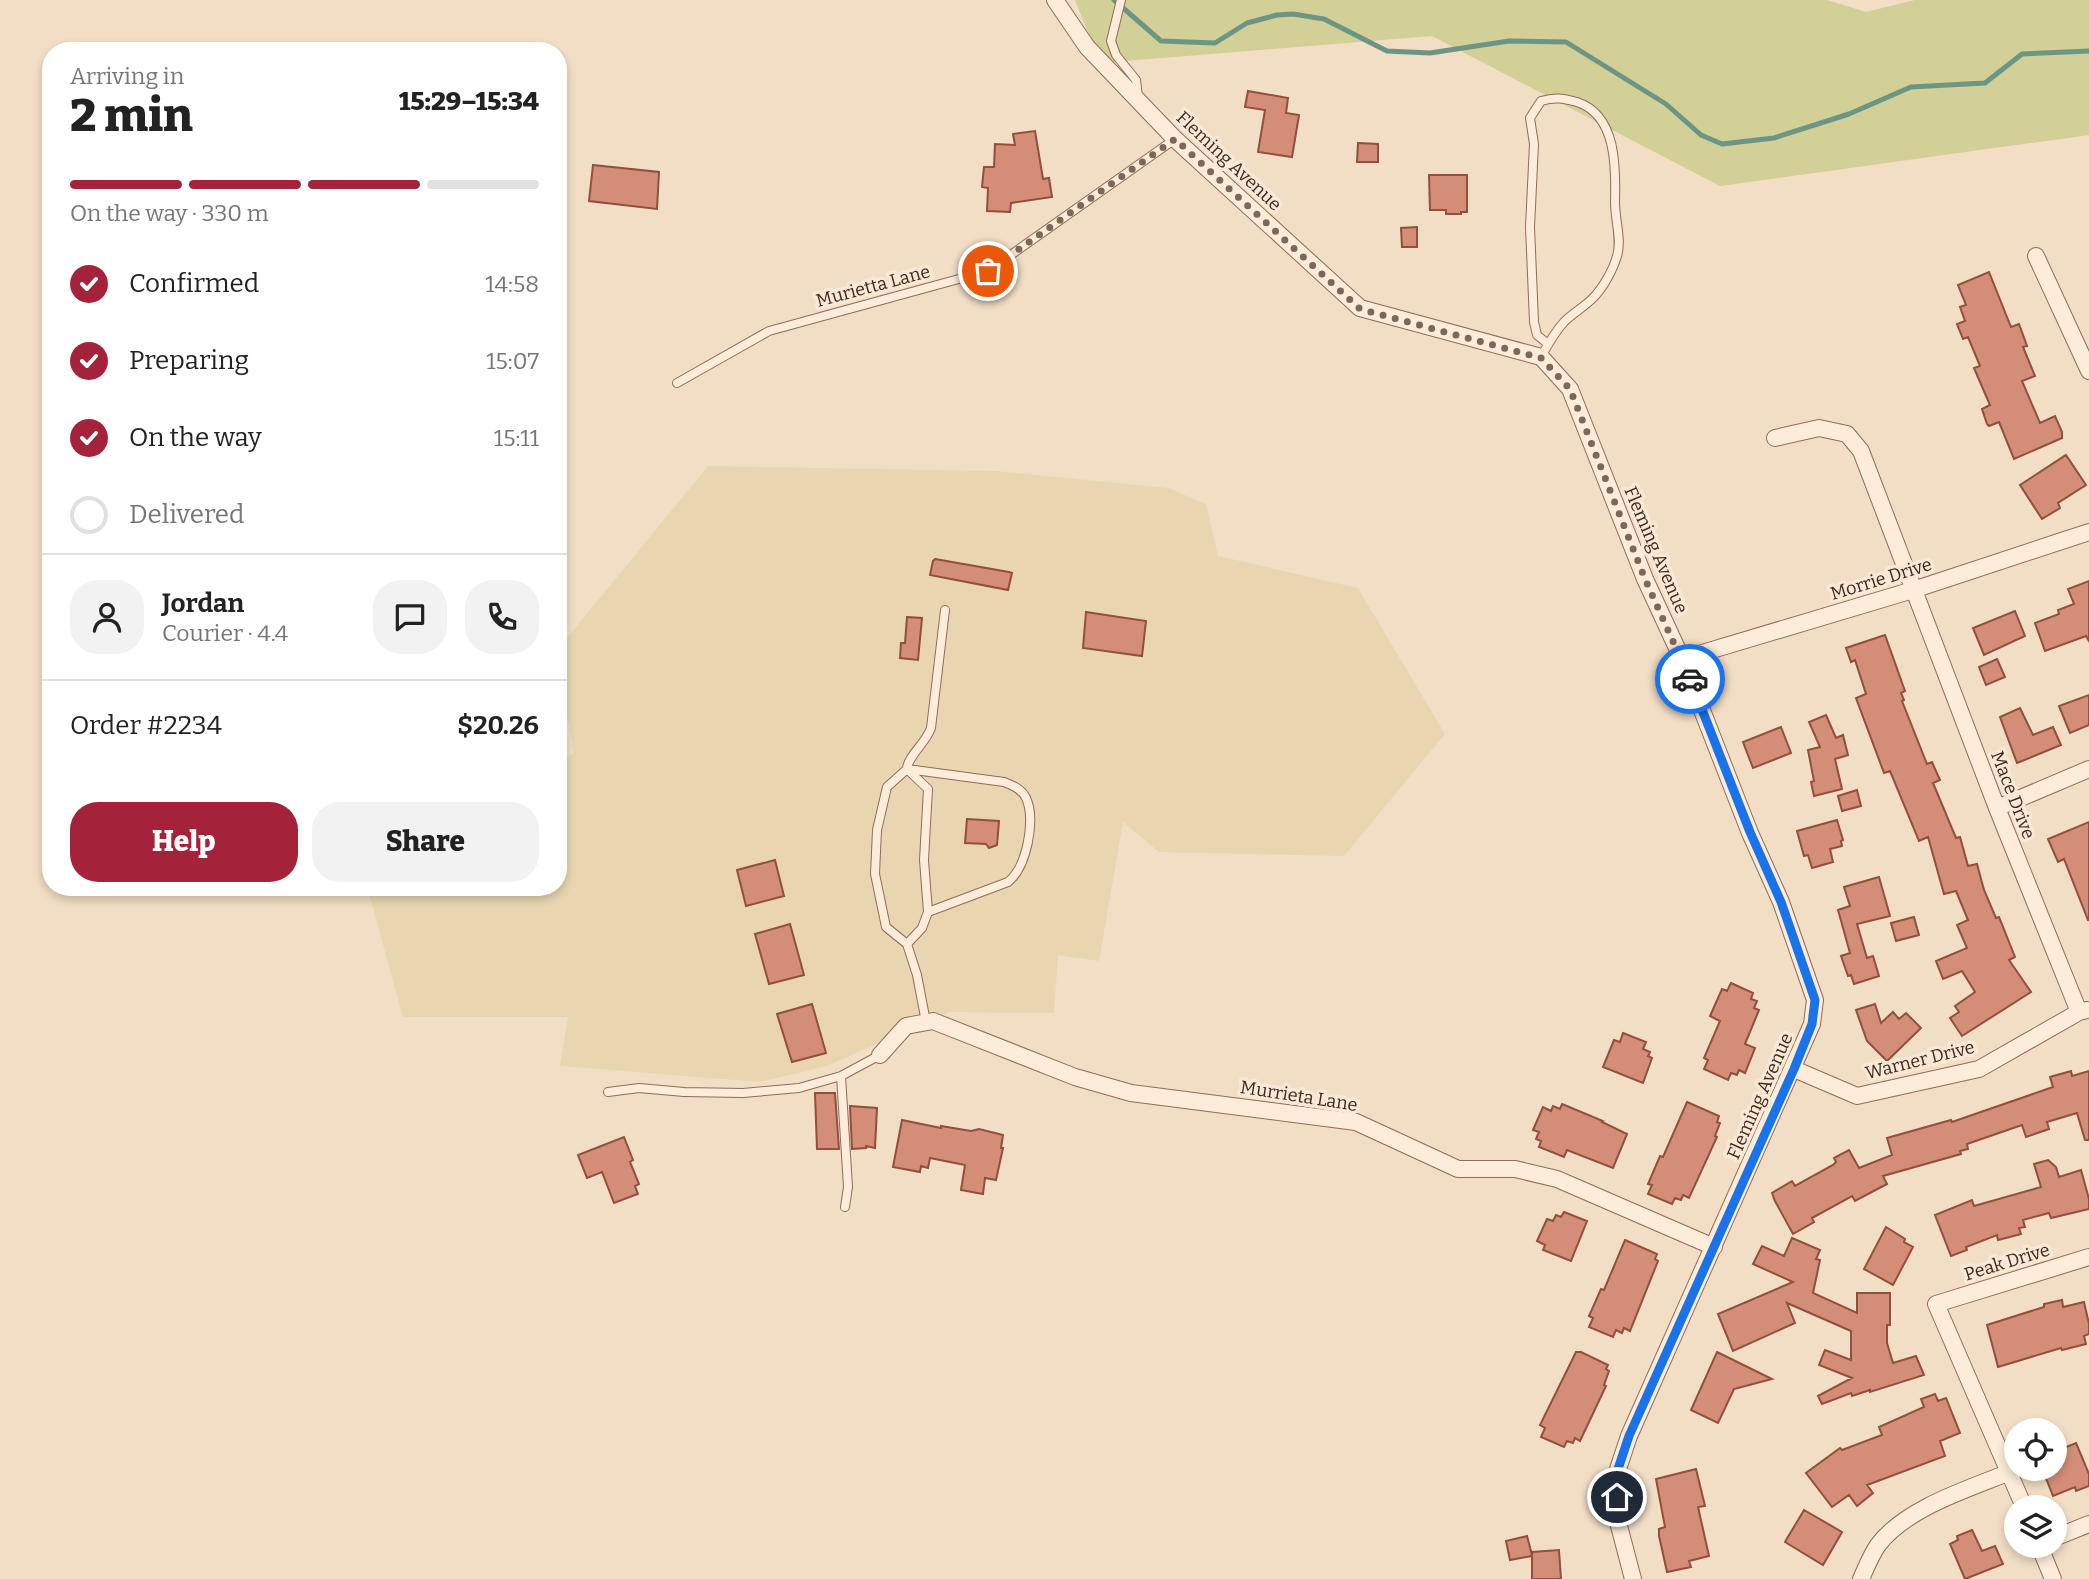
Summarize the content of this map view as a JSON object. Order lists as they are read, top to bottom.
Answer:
{
  "streets": {
    "street": [
      "Fleming Avenue",
      "Morrie Drive",
      "Mace Drive",
      "Warner Drive",
      "Murrieta Lane",
      "Peak Drive"
    ],
    "lane": ["Murietta Lane"]
  },
  "crossings": [
    ["Fleming Avenue", "Murietta Lane"],
    ["Fleming Avenue", "Morrie Drive"],
    ["Fleming Avenue", "Warner Drive"],
    ["Fleming Avenue", "Murrieta Lane"],
    ["Morrie Drive", "Mace Drive"],
    ["Mace Drive", "Warner Drive"]
  ],
  "page": {
    "heading": ["2 min", "Arriving in", "15:29–15:34"],
    "panel": [
      "Jordan",
      "Courier · 4.4",
      "Order #2234",
      "$20.26"
    ],
    "bar": "On the way · 330 m",
    "list": [
      ["Confirmed", "14:58"],
      ["Preparing", "15:07"],
      ["On the way", "15:11"],
      "Delivered"
    ],
    "buttons": ["Help", "Share"]
  }
}
